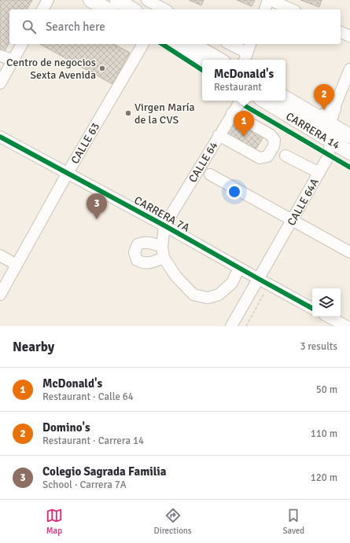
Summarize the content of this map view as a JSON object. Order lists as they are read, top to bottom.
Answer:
{
  "streets": {
    "main road": ["CARRERA 14"],
    "street": [
      "CALLE 63",
      "CALLE 64",
      "CALLE 64A",
      "CARRERA 7A"
    ]
  },
  "crossings": [
    ["CARRERA 14", "CALLE 64A"],
    ["CALLE 63", "CARRERA 7A"],
    ["CALLE 64", "CARRERA 7A"],
    ["CALLE 64A", "CARRERA 7A"]
  ],
  "places": ["Centro de negocios Sexta Avenida", "Virgen María de la CVS"],
  "page": {
    "search": "Search here",
    "popup": ["McDonald's", "Restaurant"],
    "pins": ["2", "1", "3"],
    "heading": ["Nearby", "3 results"],
    "list": [
      {
        "mark": "1",
        "name": "McDonald's",
        "note": "Restaurant · Calle 64",
        "value": "50 m"
      },
      {
        "mark": "2",
        "name": "Domino's",
        "note": "Restaurant · Carrera 14",
        "value": "110 m"
      },
      {
        "mark": "3",
        "name": "Colegio Sagrada Familia",
        "note": "School · Carrera 7A",
        "value": "120 m"
      }
    ],
    "nav": ["Map", "Directions", "Saved"]
  }
}
